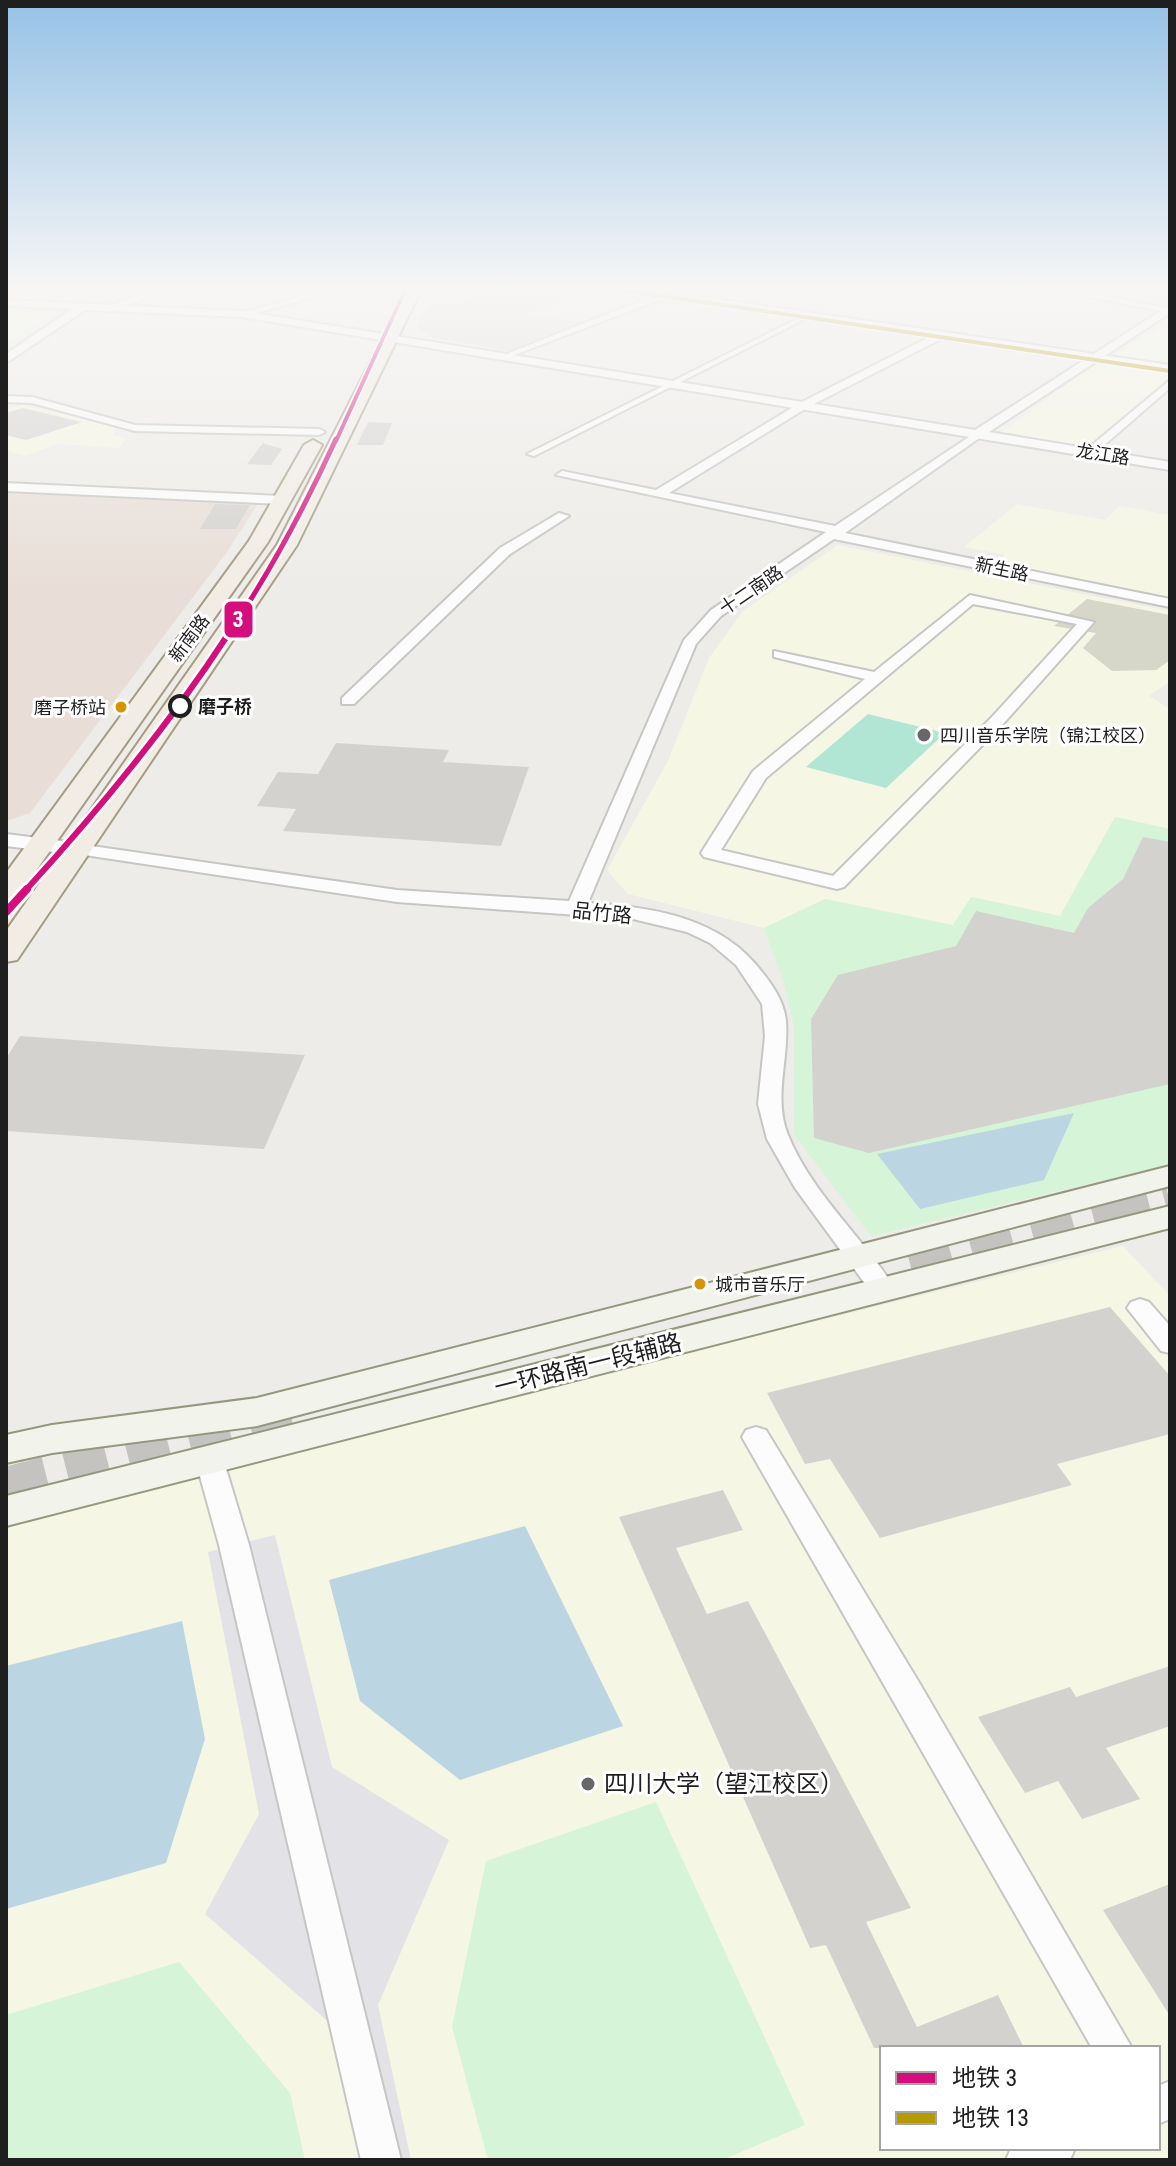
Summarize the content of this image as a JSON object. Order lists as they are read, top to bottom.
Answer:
{
  "streets": {
    "main road": ["新南路", "一环路南一段辅路"],
    "street": [
      "龙江路",
      "新生路",
      "十二南路",
      "品竹路"
    ]
  },
  "crossings": [
    ["龙江路", "十二南路"],
    ["新生路", "十二南路"],
    ["十二南路", "品竹路"],
    ["新南路", "品竹路"],
    ["品竹路", "一环路南一段辅路"]
  ],
  "places": [
    "磨子桥",
    "磨子桥站",
    "四川音乐学院（锦江校区）",
    "城市音乐厅",
    "四川大学（望江校区）"
  ],
  "lines": ["metro line 3"],
  "legend": ["地铁 3", "地铁 13"]
}
